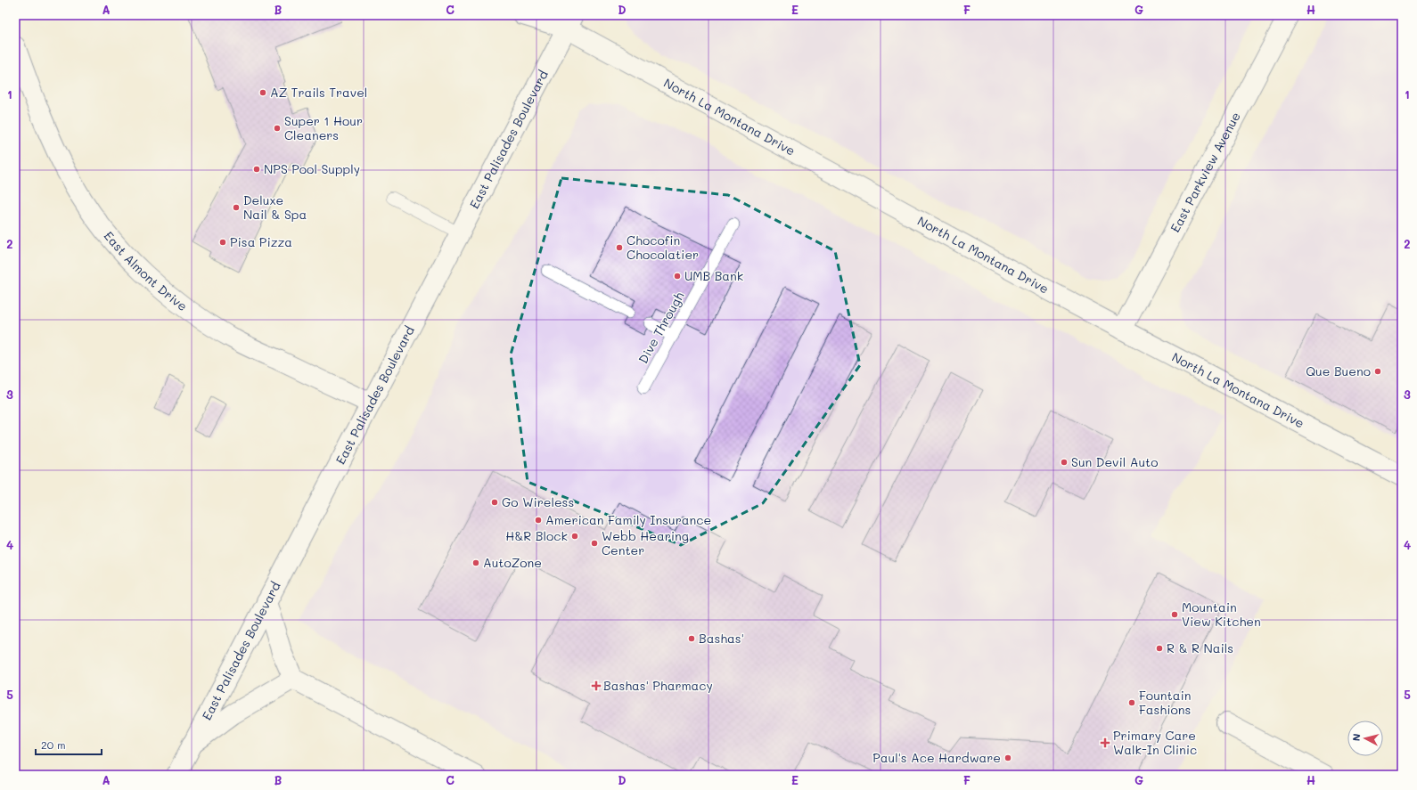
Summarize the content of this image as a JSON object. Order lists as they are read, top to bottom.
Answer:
{
  "streets": {
    "street": [
      "North La Montana Drive",
      "East Palisades Boulevard",
      "East Parkview Avenue",
      "East Almont Drive"
    ],
    "lane": ["Dive Through"]
  },
  "crossings": [
    ["North La Montana Drive", "East Palisades Boulevard"],
    ["North La Montana Drive", "East Parkview Avenue"],
    ["East Palisades Boulevard", "East Almont Drive"]
  ],
  "places": {
    "other": [
      "AZ Trails Travel",
      "Super 1 Hour Cleaners",
      "NPS Pool Supply",
      "Deluxe Nail & Spa",
      "Pisa Pizza",
      "Chocofin Chocolatier",
      "UMB Bank",
      "Que Bueno",
      "Sun Devil Auto",
      "Go Wireless",
      "American Family Insurance",
      "H&R Block",
      "Webb Hearing Center",
      "AutoZone",
      "Mountain View Kitchen",
      "Bashas'",
      "R & R Nails",
      "Fountain Fashions",
      "Paul's Ace Hardware"
    ],
    "health": ["Bashas' Pharmacy", "Primary Care Walk-In Clinic"]
  },
  "scale_bar": "20 m",
  "north": "left",
  "grid": {
    "columns": [
      "A",
      "B",
      "C",
      "D",
      "E",
      "F",
      "G",
      "H"
    ],
    "rows": [
      "1",
      "2",
      "3",
      "4",
      "5"
    ]
  }
}
